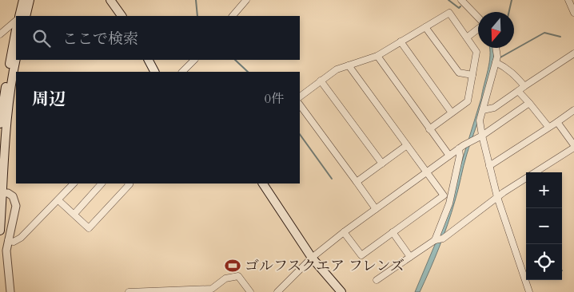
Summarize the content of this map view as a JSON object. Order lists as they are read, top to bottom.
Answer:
{
  "places": {
    "sports": ["ゴルフスクエア フレンズ"]
  },
  "north": "bottom",
  "page": {
    "search": "ここで検索",
    "heading": ["周辺", "0件"],
    "map_buttons": ["+", "−"]
  }
}
